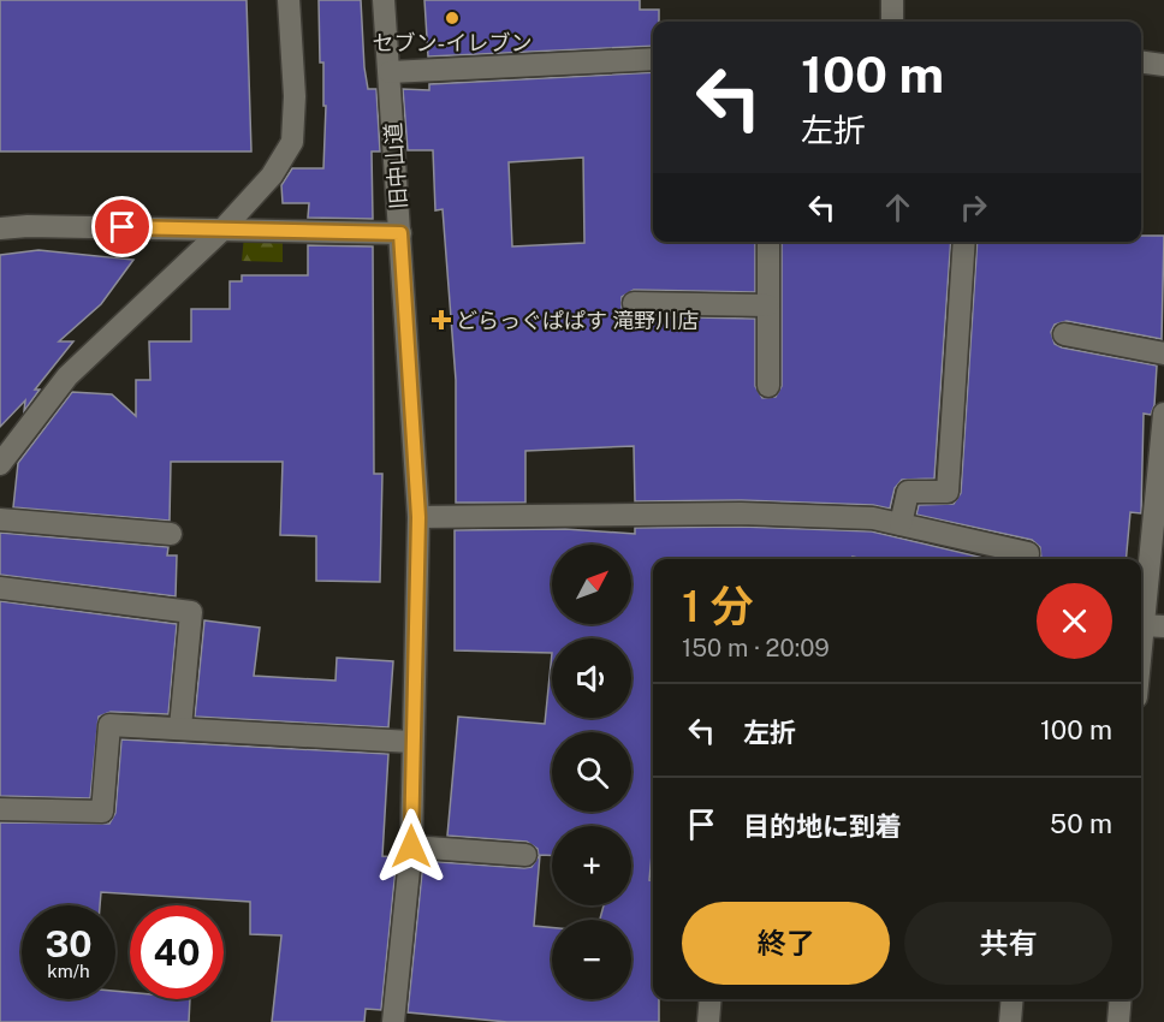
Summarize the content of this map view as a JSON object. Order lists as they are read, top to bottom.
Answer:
{
  "streets": {
    "street": ["旧中山道"]
  },
  "places": {
    "other": ["セブン-イレブン"],
    "health": ["どらっぐぱぱす 滝野川店"]
  },
  "north": "top right",
  "page": {
    "turn": ["100 m", "左折"],
    "map_buttons": ["+", "−"],
    "heading": ["1 分", "150 m · 20:09"],
    "list": [
      {
        "name": "左折",
        "value": "100 m"
      },
      {
        "name": "目的地に到着",
        "value": "50 m"
      }
    ],
    "buttons": ["終了", "共有"],
    "speed": "30 km/h",
    "limit": "40"
  }
}
